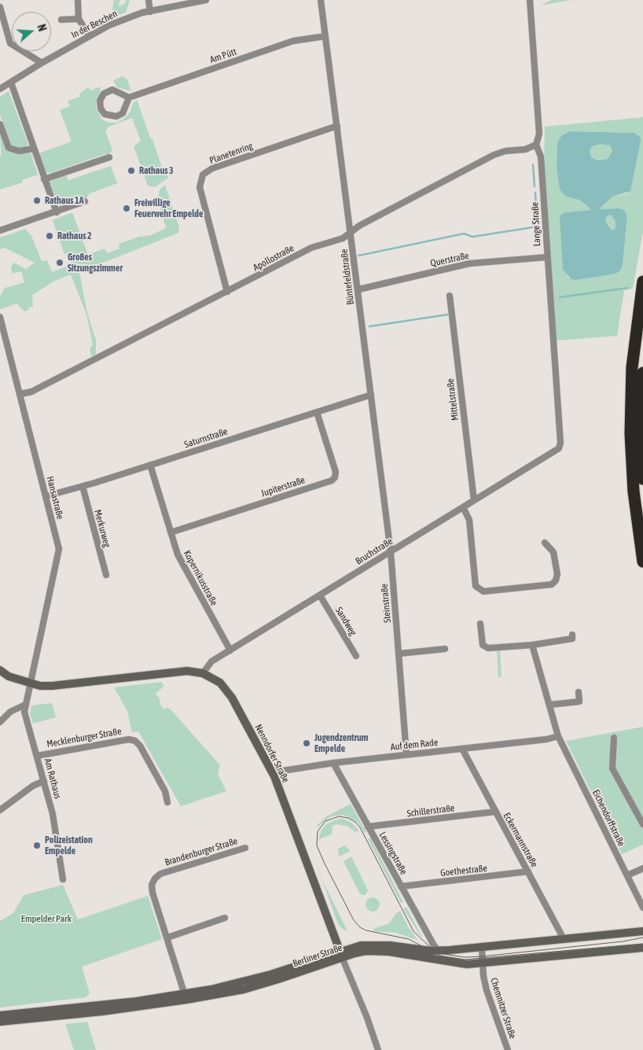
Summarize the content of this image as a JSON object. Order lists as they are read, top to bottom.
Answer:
{
  "streets": {
    "street": [
      "In der Beschen",
      "Am Pütt",
      "Planetenring",
      "Lange Straße",
      "Apollostraße",
      "Querstraße",
      "Büntefeldstraße",
      "Mittelstraße",
      "Saturnstraße",
      "Jupiterstraße",
      "Hansastraße",
      "Merkurweg",
      "Bruchstraße",
      "Kopernikusstraße",
      "Steinstraße",
      "Sandweg",
      "Mecklenburger Straße",
      "Auf dem Rade",
      "Nenndorfer Straße",
      "Am Rathaus",
      "Schillerstraße",
      "Eichendorffstraße",
      "Eckermannstraße",
      "Brandenburger Straße",
      "Lessingstraße",
      "Goethestraße",
      "Berliner Straße",
      "Chemnitzer Straße"
    ]
  },
  "crossings": [
    ["Am Pütt", "Büntefeldstraße"],
    ["Planetenring", "Apollostraße"],
    ["Planetenring", "Büntefeldstraße"],
    ["Lange Straße", "Apollostraße"],
    ["Lange Straße", "Querstraße"],
    ["Lange Straße", "Bruchstraße"],
    ["Apollostraße", "Büntefeldstraße"],
    ["Apollostraße", "Hansastraße"],
    ["Querstraße", "Büntefeldstraße"],
    ["Büntefeldstraße", "Saturnstraße"],
    ["Büntefeldstraße", "Bruchstraße"],
    ["Büntefeldstraße", "Steinstraße"],
    ["Mittelstraße", "Bruchstraße"],
    ["Saturnstraße", "Jupiterstraße"],
    ["Saturnstraße", "Hansastraße"],
    ["Saturnstraße", "Merkurweg"],
    ["Saturnstraße", "Kopernikusstraße"],
    ["Jupiterstraße", "Kopernikusstraße"],
    ["Hansastraße", "Nenndorfer Straße"],
    ["Hansastraße", "Am Rathaus"],
    ["Bruchstraße", "Kopernikusstraße"],
    ["Bruchstraße", "Steinstraße"],
    ["Bruchstraße", "Sandweg"],
    ["Bruchstraße", "Nenndorfer Straße"],
    ["Steinstraße", "Auf dem Rade"],
    ["Mecklenburger Straße", "Am Rathaus"],
    ["Auf dem Rade", "Nenndorfer Straße"],
    ["Auf dem Rade", "Eichendorffstraße"],
    ["Auf dem Rade", "Eckermannstraße"],
    ["Auf dem Rade", "Lessingstraße"],
    ["Nenndorfer Straße", "Am Rathaus"],
    ["Nenndorfer Straße", "Berliner Straße"],
    ["Schillerstraße", "Eckermannstraße"],
    ["Schillerstraße", "Lessingstraße"],
    ["Eckermannstraße", "Goethestraße"],
    ["Eckermannstraße", "Berliner Straße"],
    ["Brandenburger Straße", "Berliner Straße"],
    ["Lessingstraße", "Goethestraße"],
    ["Lessingstraße", "Berliner Straße"],
    ["Berliner Straße", "Chemnitzer Straße"]
  ],
  "parks": ["Empelder Park"],
  "places": [
    "Rathaus 3",
    "Rathaus 1A",
    "Freiwillige Feuerwehr Empelde",
    "Rathaus 2",
    "Großes Sitzungszimmer",
    "Jugendzentrum Empelde",
    "Polizeistation Empelde"
  ],
  "north": "right"
}
